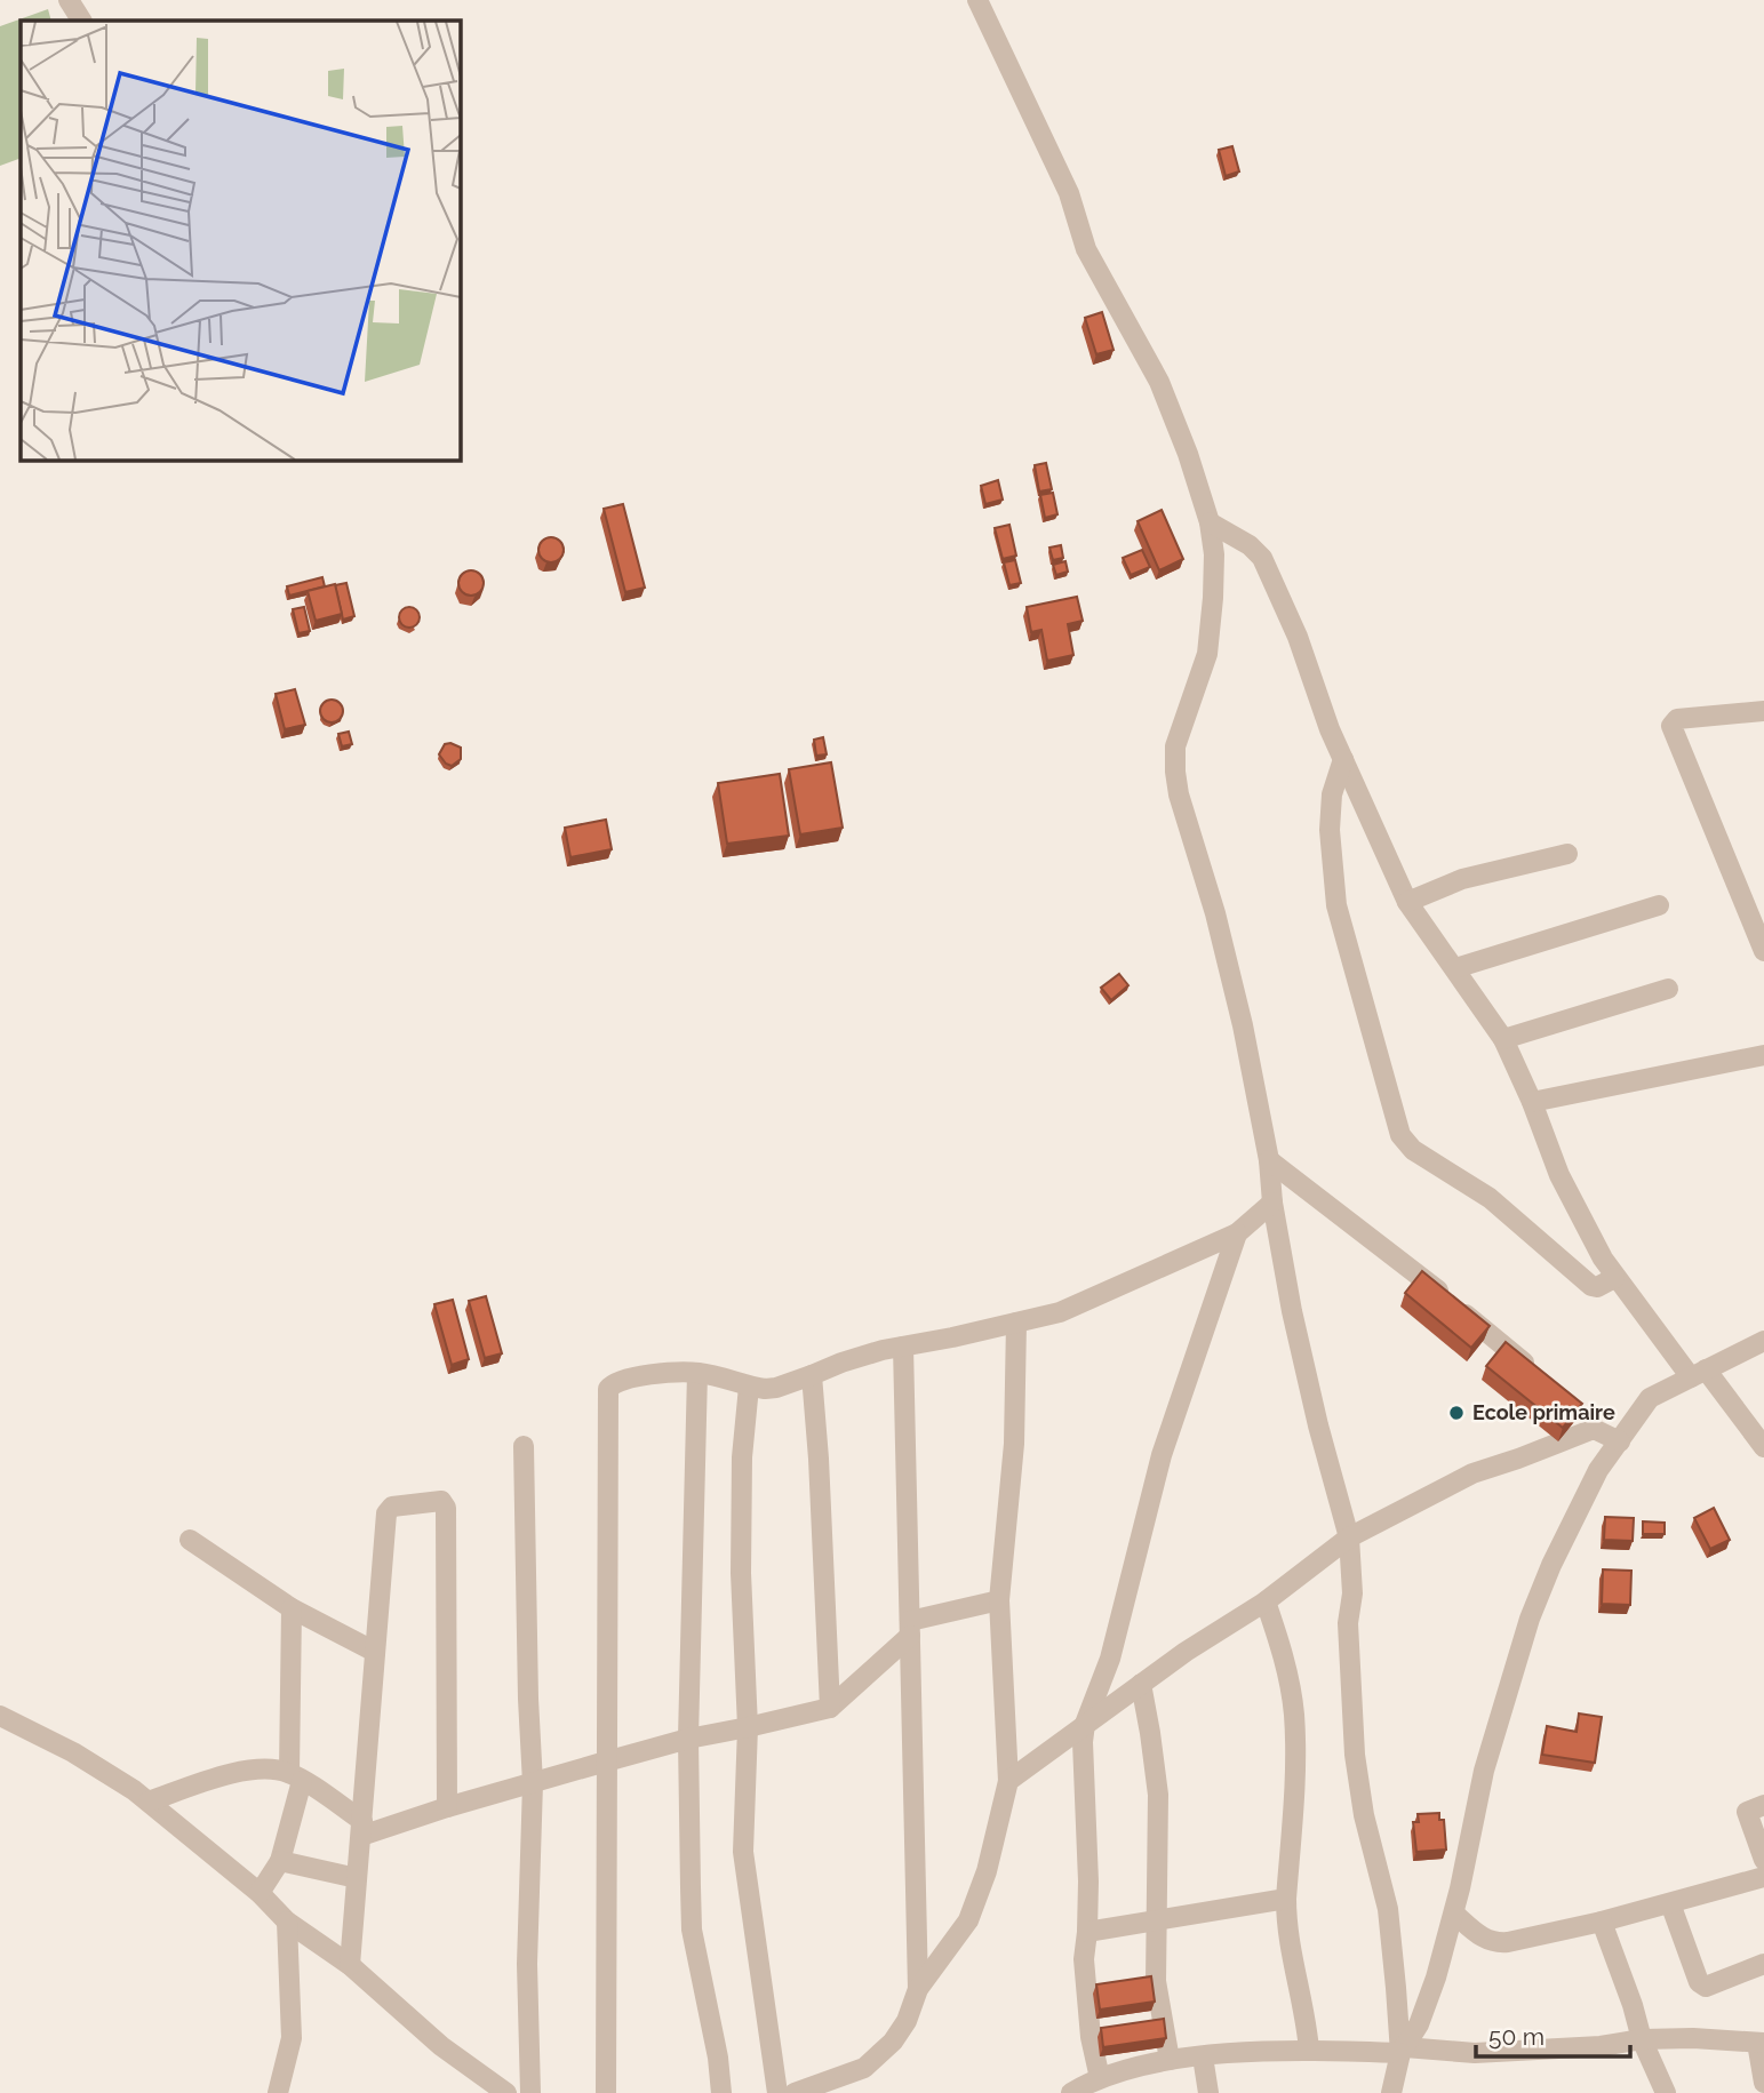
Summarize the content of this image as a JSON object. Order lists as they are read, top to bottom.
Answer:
{
  "places": ["Ecole primaire"],
  "scale_bar": "50 m"
}
